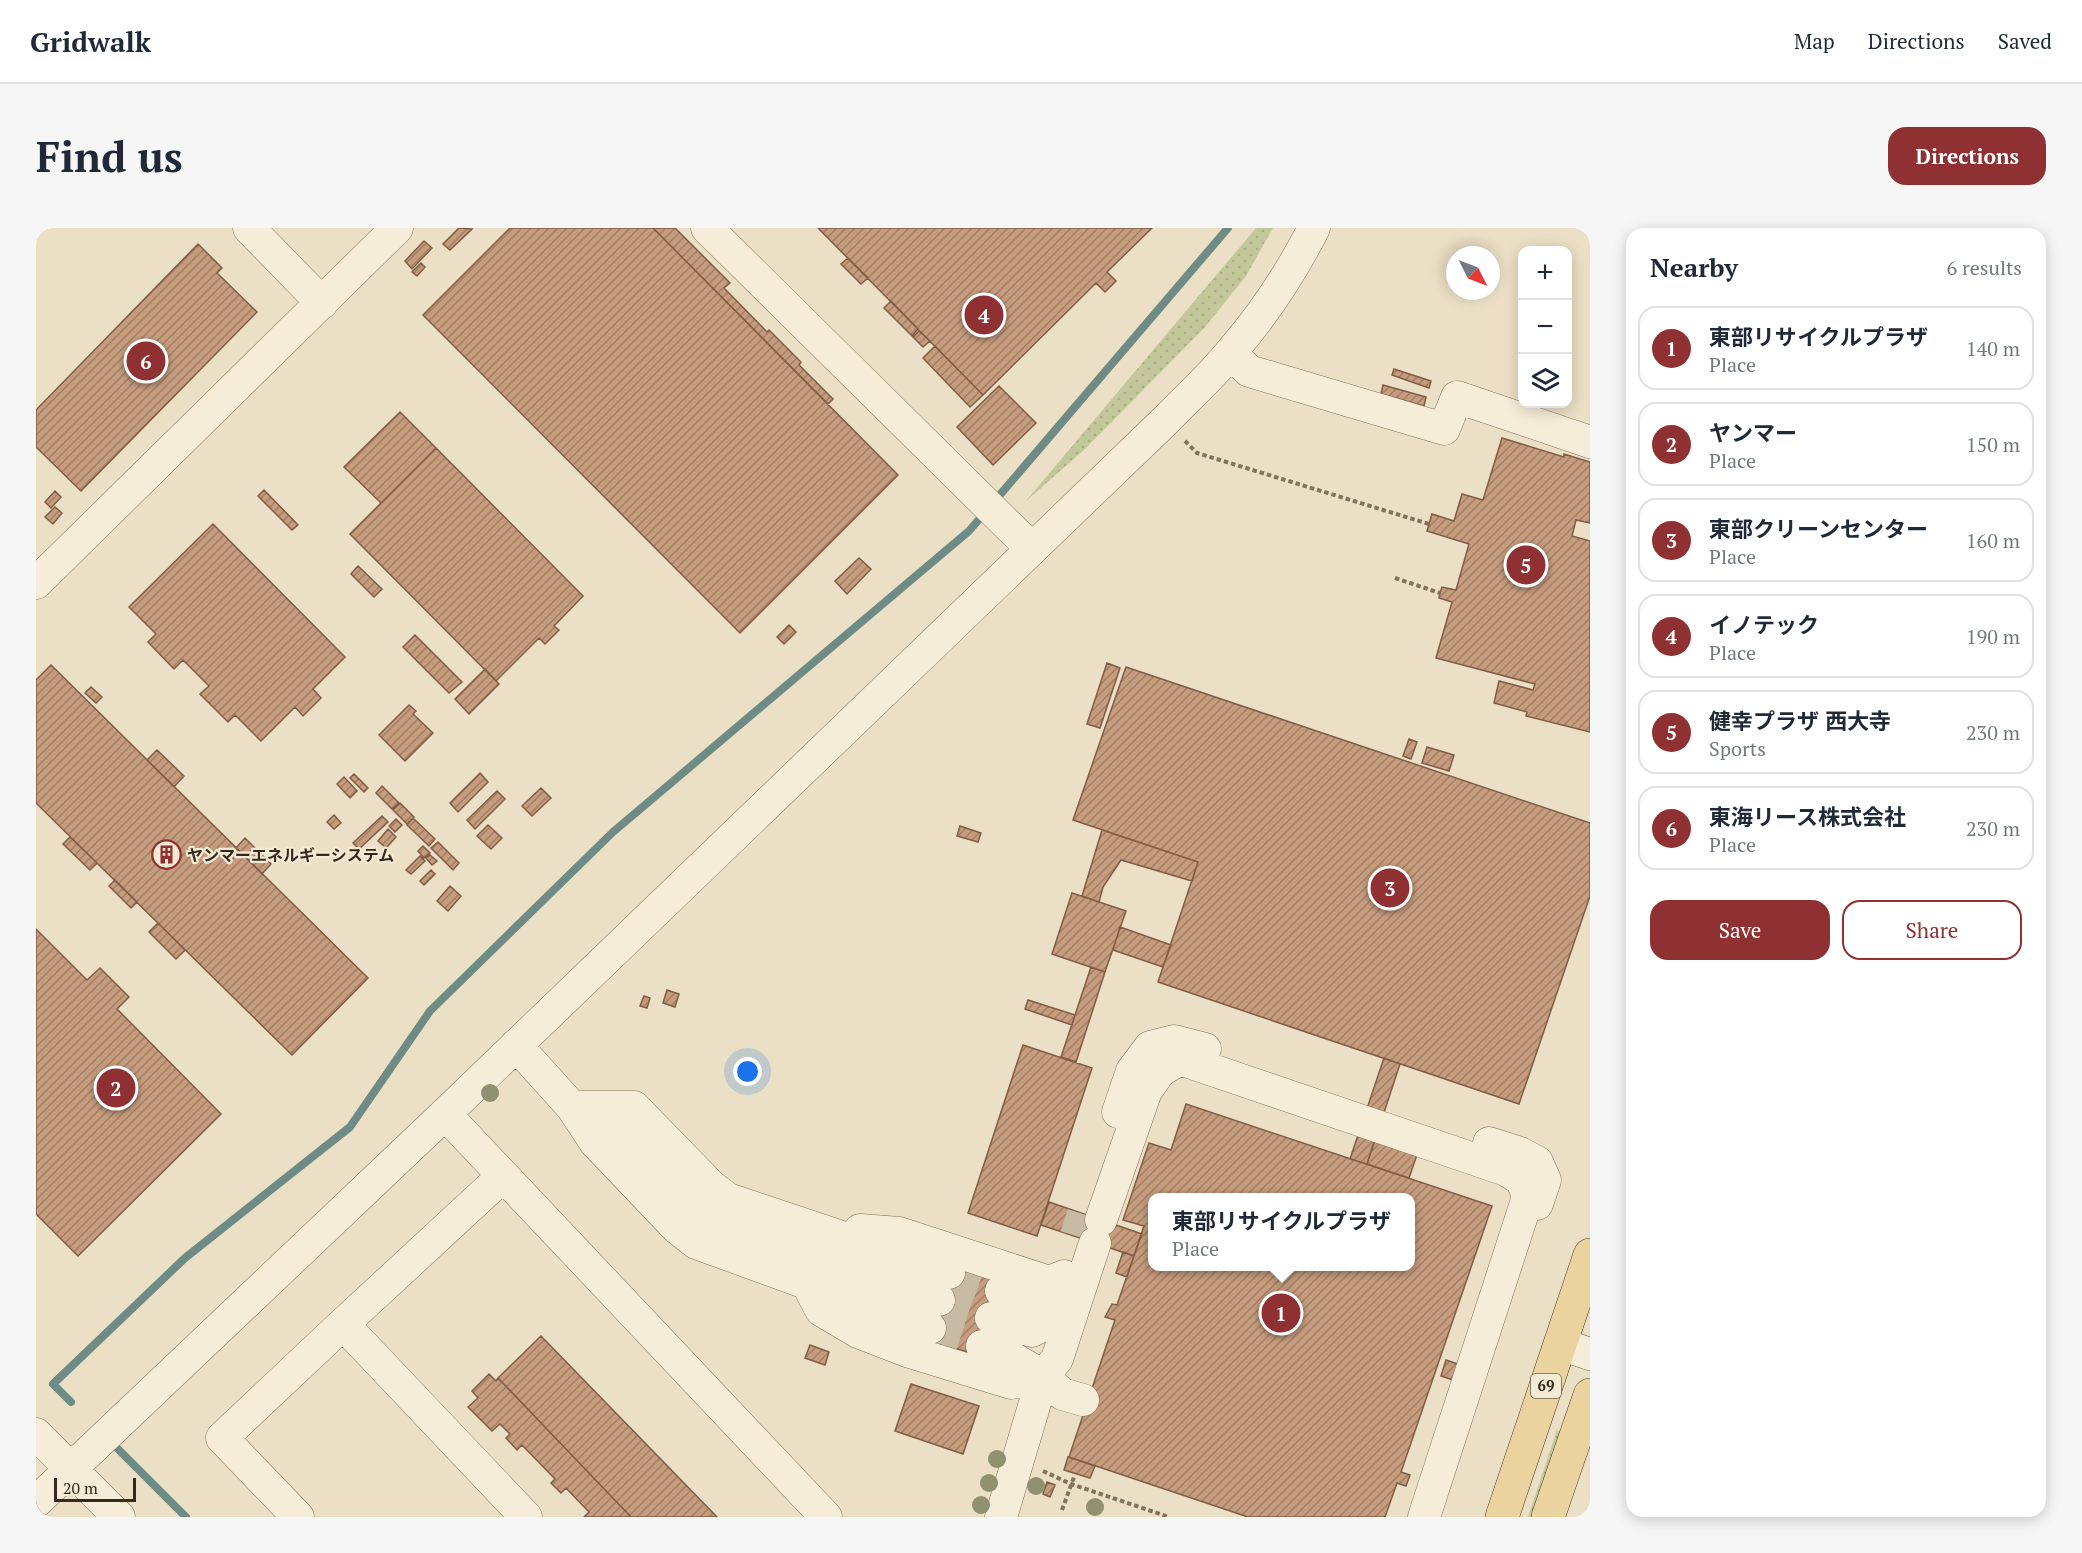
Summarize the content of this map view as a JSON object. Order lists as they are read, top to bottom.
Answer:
{
  "streets": {
    "main road": ["69"]
  },
  "places": {
    "building": ["ヤンマーエネルギーシステム"]
  },
  "scale_bar": "20 m",
  "north": "bottom right",
  "page": {
    "header": "Gridwalk",
    "nav": ["Map", "Directions", "Saved"],
    "buttons": [
      "Directions",
      ["Save", "Share"]
    ],
    "title": "Find us",
    "heading": ["Nearby", "6 results"],
    "map_buttons": ["+", "−"],
    "pins": [
      "4",
      "6",
      "5",
      "3",
      "2",
      "1"
    ],
    "list": [
      {
        "mark": "1",
        "name": "東部リサイクルプラザ",
        "note": "Place",
        "value": "140 m"
      },
      {
        "mark": "2",
        "name": "ヤンマー",
        "note": "Place",
        "value": "150 m"
      },
      {
        "mark": "3",
        "name": "東部クリーンセンター",
        "note": "Place",
        "value": "160 m"
      },
      {
        "mark": "4",
        "name": "イノテック",
        "note": "Place",
        "value": "190 m"
      },
      {
        "mark": "5",
        "name": "健幸プラザ 西大寺",
        "note": "Sports",
        "value": "230 m"
      },
      {
        "mark": "6",
        "name": "東海リース株式会社",
        "note": "Place",
        "value": "230 m"
      }
    ],
    "popup": ["東部リサイクルプラザ", "Place"],
    "scale": "20 m"
  }
}
